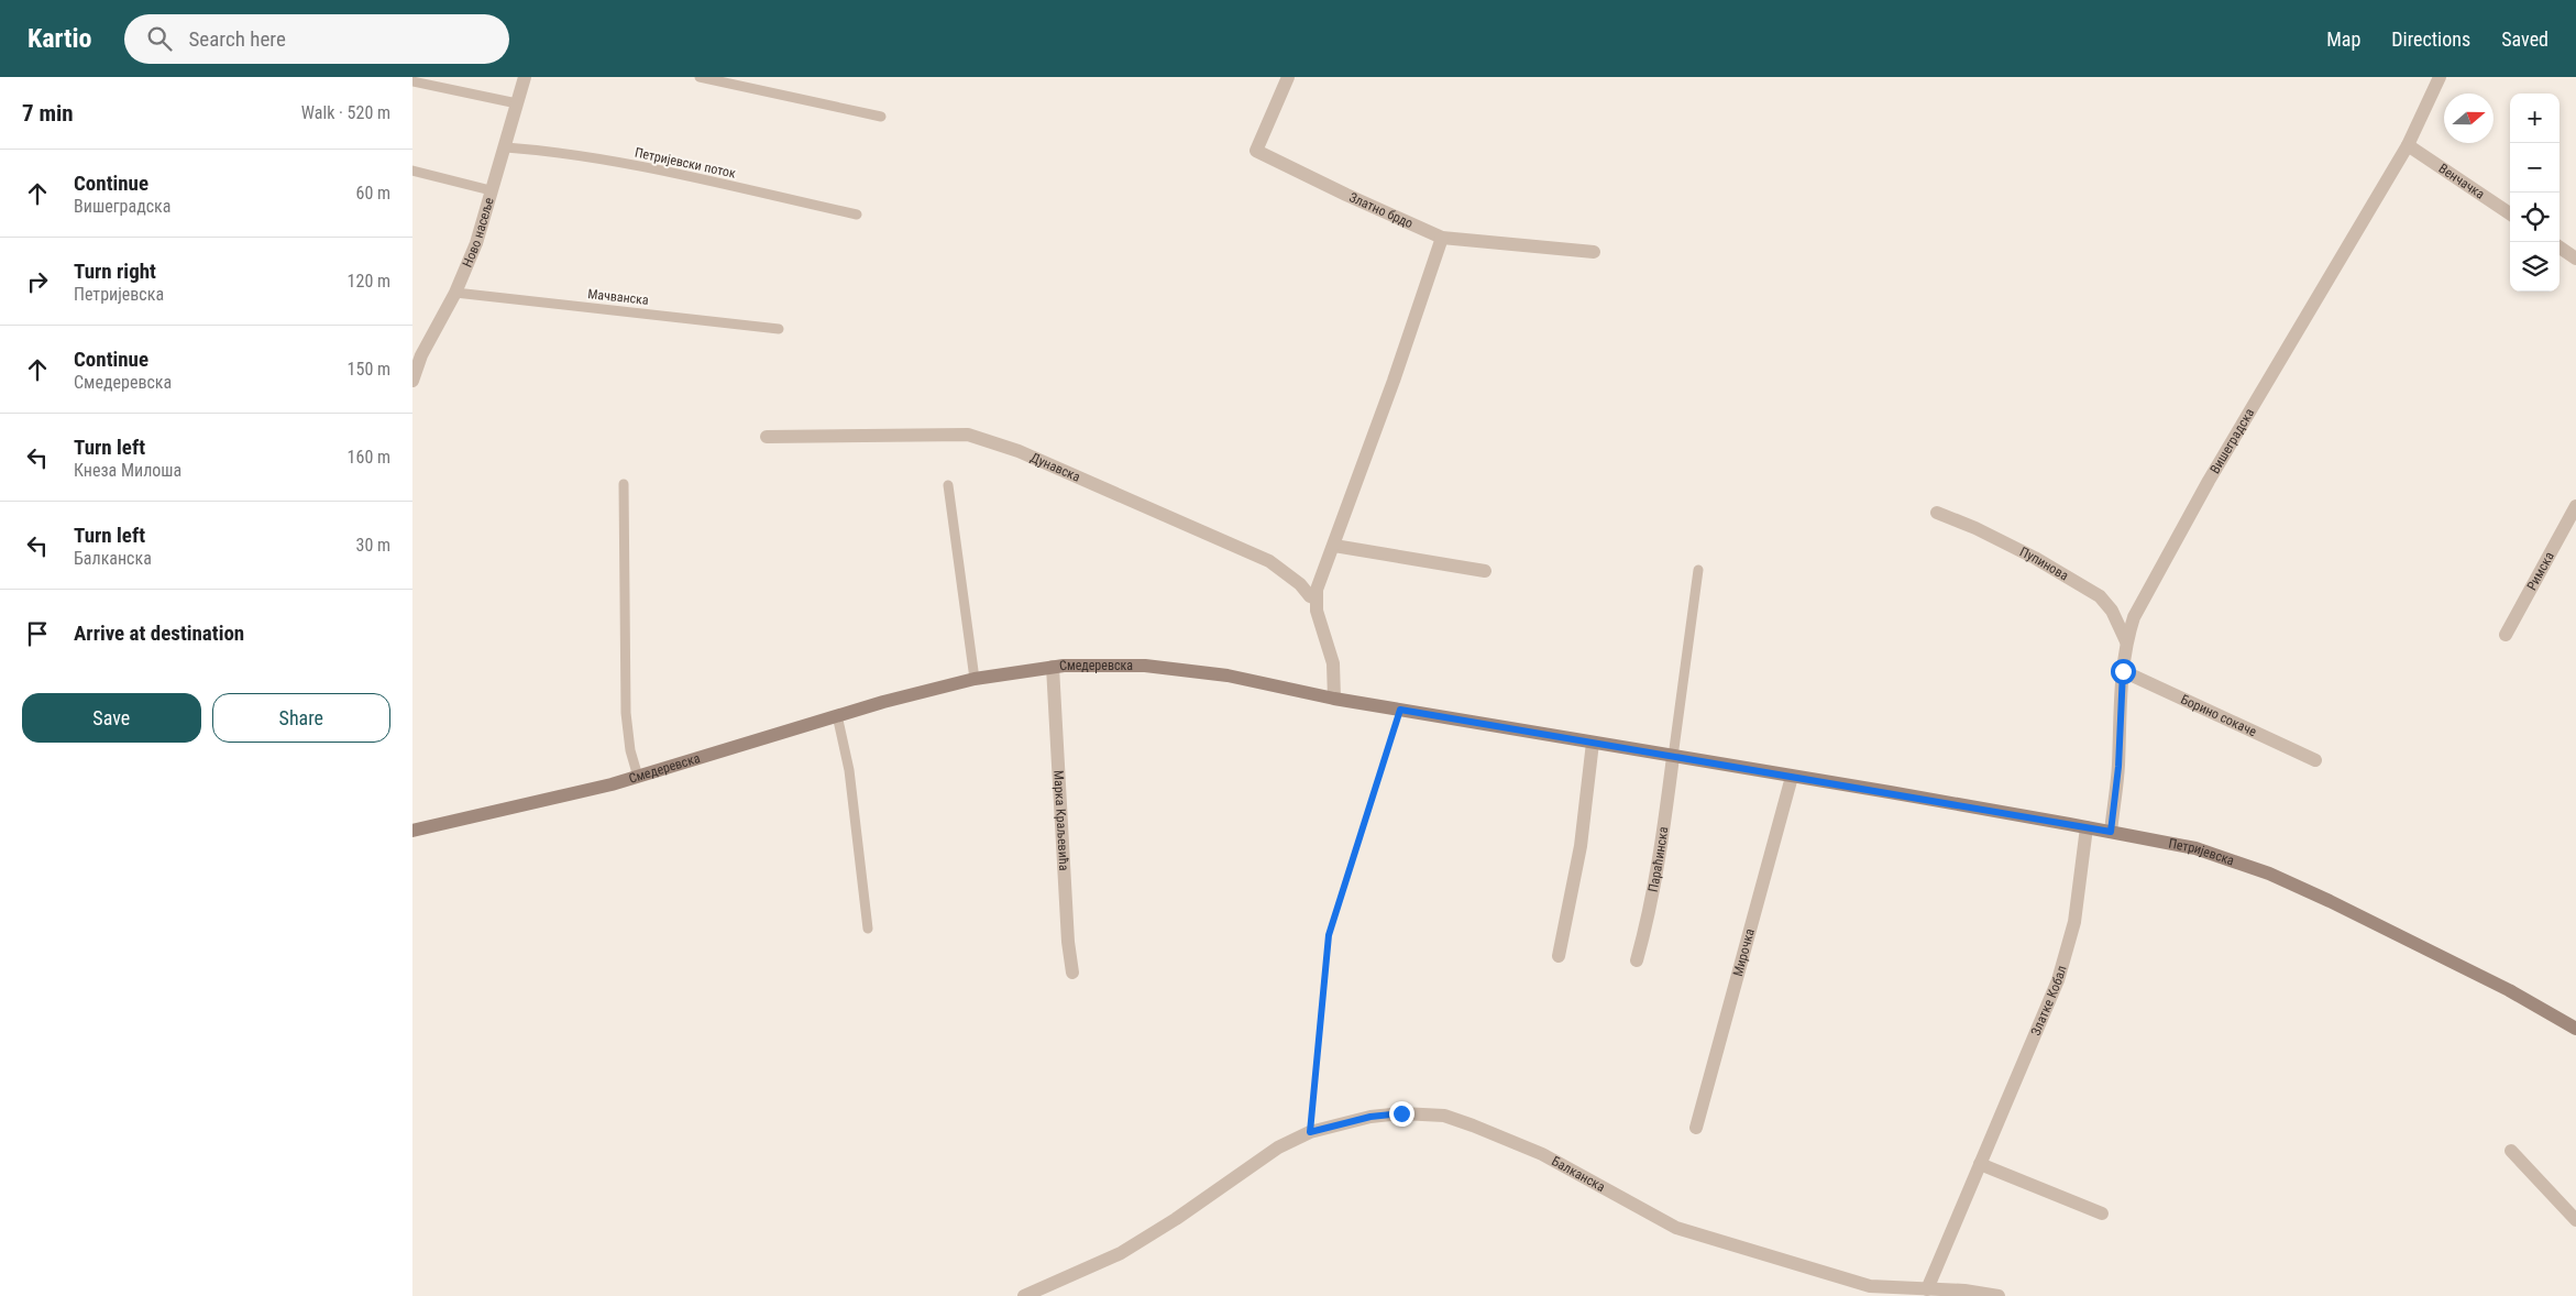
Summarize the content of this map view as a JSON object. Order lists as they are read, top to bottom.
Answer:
{
  "streets": {
    "main road": ["Смедеревска", "Петријевска"],
    "street": [
      "Венчачка",
      "Златно брдо",
      "Ново насеље",
      "Вишеградска",
      "Дунавска",
      "Пупинова",
      "Римска",
      "Борино сокаче",
      "Марка Краљевића",
      "Параћинска",
      "Мирочка",
      "Златке Кобал",
      "Балканска"
    ],
    "lane": ["Петријевски поток", "Мачванска"]
  },
  "crossings": [
    ["Петријевски поток", "Ново насеље"],
    ["Венчачка", "Вишеградска"],
    ["Ново насеље", "Мачванска"],
    ["Вишеградска", "Пупинова"],
    ["Вишеградска", "Борино сокаче"],
    ["Вишеградска", "Петријевска"],
    ["Смедеревска", "Марка Краљевића"],
    ["Смедеревска", "Петријевска"],
    ["Смедеревска", "Параћинска"],
    ["Смедеревска", "Мирочка"],
    ["Петријевска", "Мирочка"],
    ["Петријевска", "Златке Кобал"],
    ["Златке Кобал", "Балканска"]
  ],
  "north": "right",
  "page": {
    "header": "Kartio",
    "search": "Search here",
    "nav": ["Map", "Directions", "Saved"],
    "heading": ["7 min", "Walk · 520 m"],
    "map_buttons": ["+", "−"],
    "list": [
      ["Continue", "Вишеградска", "60 m"],
      ["Turn right", "Петријевска", "120 m"],
      ["Continue", "Смедеревска", "150 m"],
      ["Turn left", "Кнеза Милоша", "160 m"],
      ["Turn left", "Балканска", "30 m"],
      "Arrive at destination"
    ],
    "buttons": ["Save", "Share"]
  }
}
